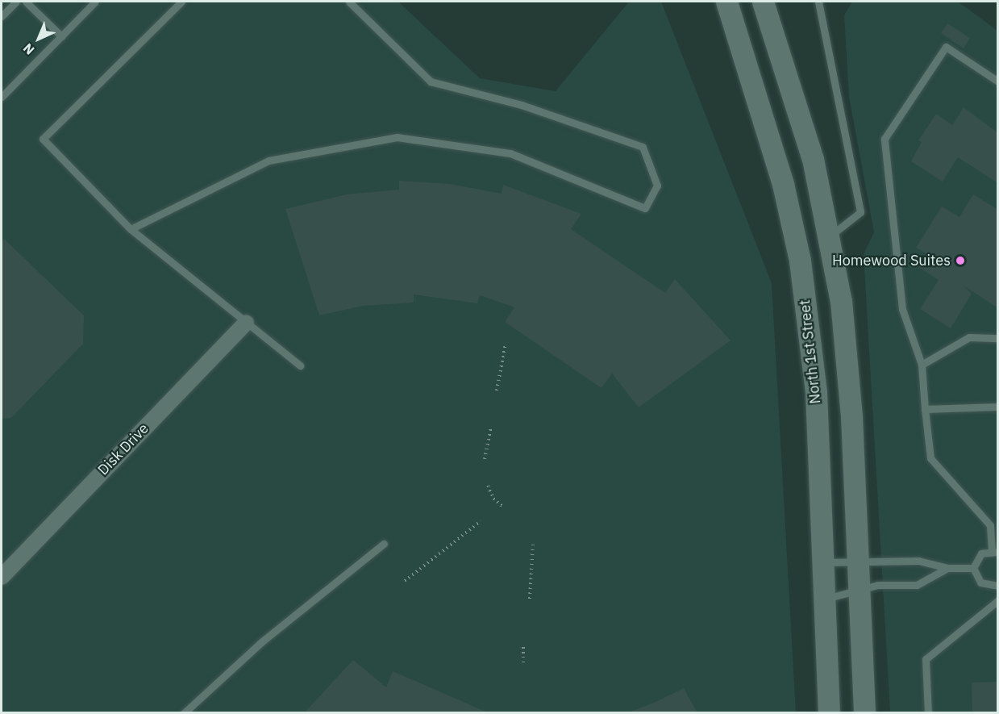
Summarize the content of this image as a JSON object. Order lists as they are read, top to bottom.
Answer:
{
  "streets": {
    "main road": ["North 1st Street"],
    "street": ["Disk Drive"]
  },
  "places": ["Homewood Suites"],
  "north": "bottom left"
}
